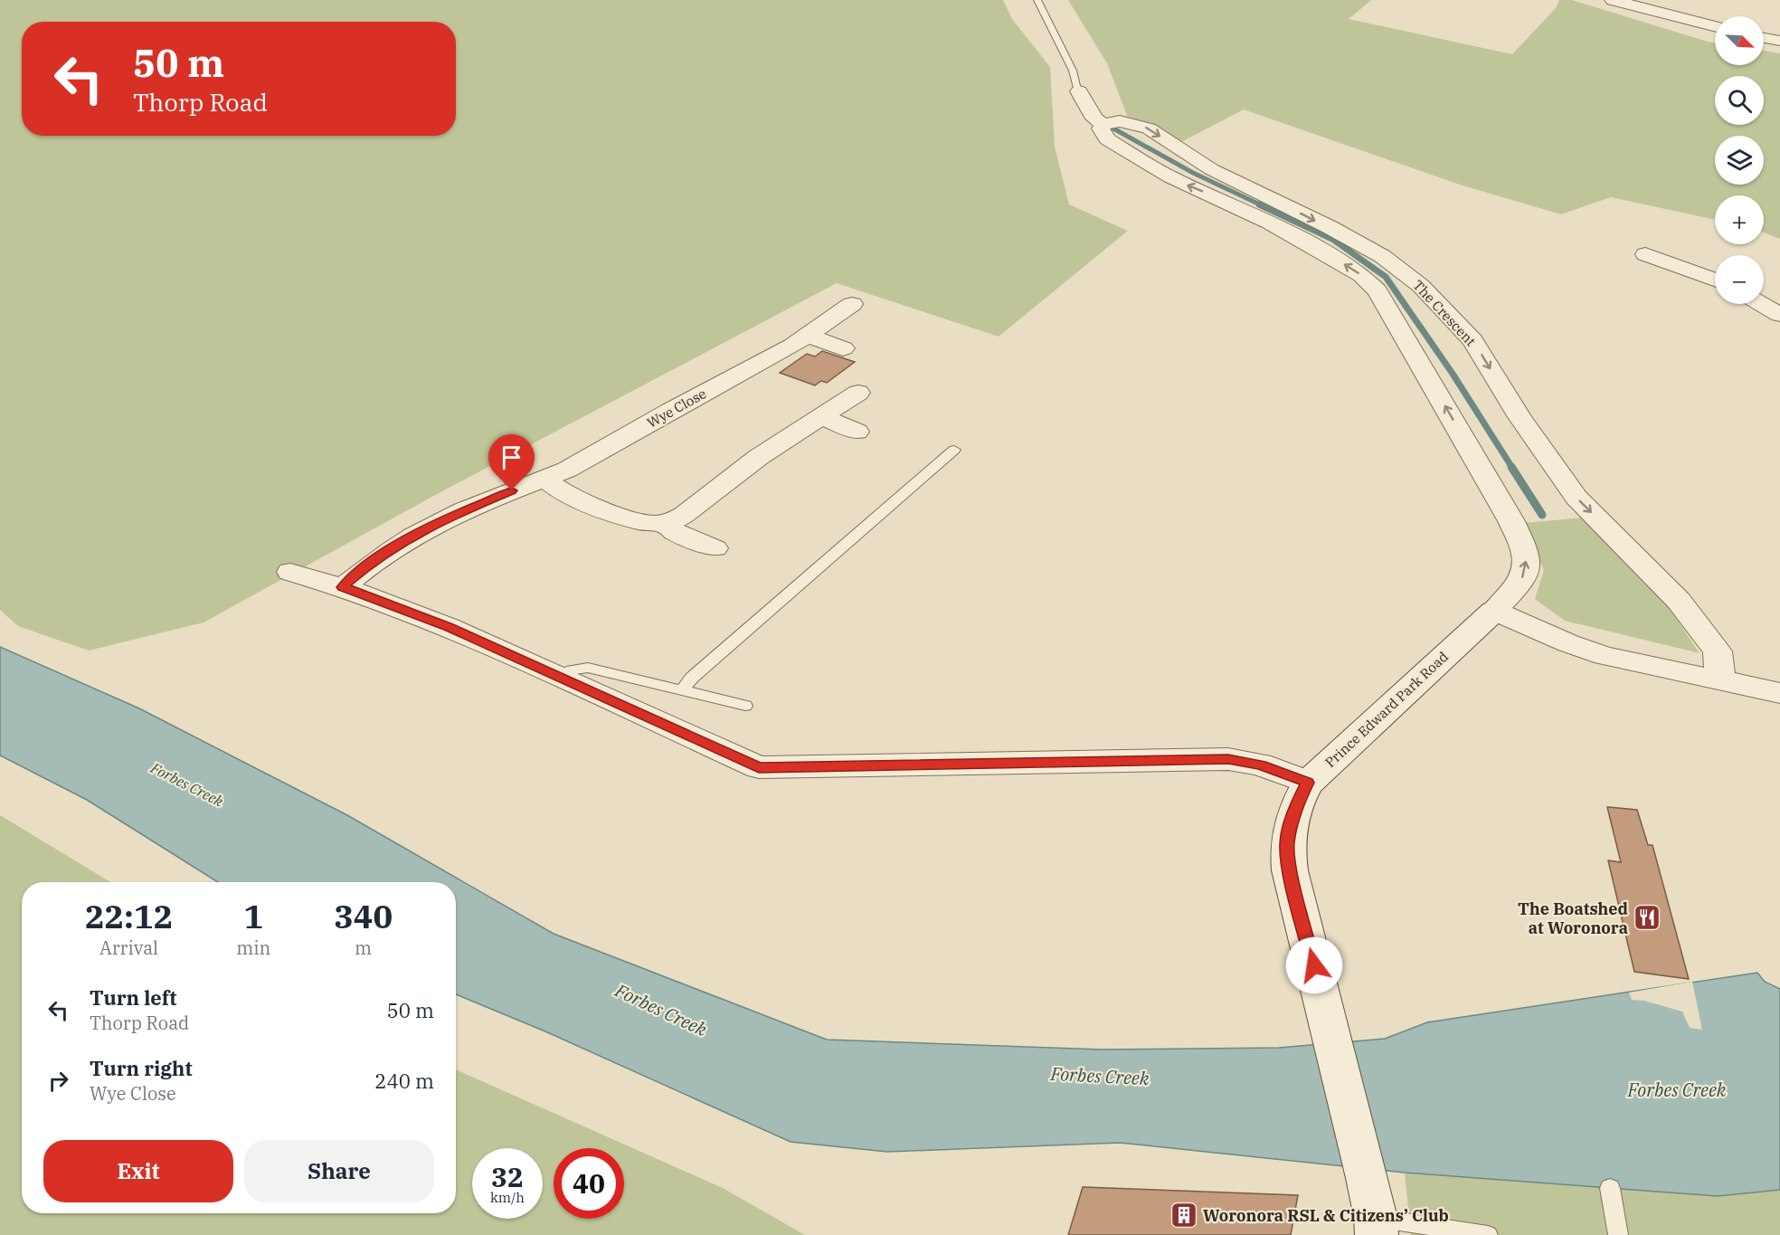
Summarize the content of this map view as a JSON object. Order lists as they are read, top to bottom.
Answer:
{
  "streets": {
    "street": ["The Crescent", "Wye Close", "Prince Edward Park Road"]
  },
  "water": ["Forbes Creek"],
  "places": {
    "restaurant": ["The Boatshed at Woronora"],
    "building": ["Woronora RSL & Citizens’ Club"]
  },
  "north": "bottom right",
  "page": {
    "map_buttons": ["+", "−"],
    "turn": ["50 m", "Thorp Road"],
    "eta": [
      "22:12",
      "Arrival",
      "1",
      "min",
      "340",
      "m"
    ],
    "list": [
      {
        "name": "Turn left",
        "note": "Thorp Road",
        "value": "50 m"
      },
      {
        "name": "Turn right",
        "note": "Wye Close",
        "value": "240 m"
      }
    ],
    "buttons": ["Exit", "Share"],
    "speed": "32 km/h",
    "limit": "40"
  }
}
